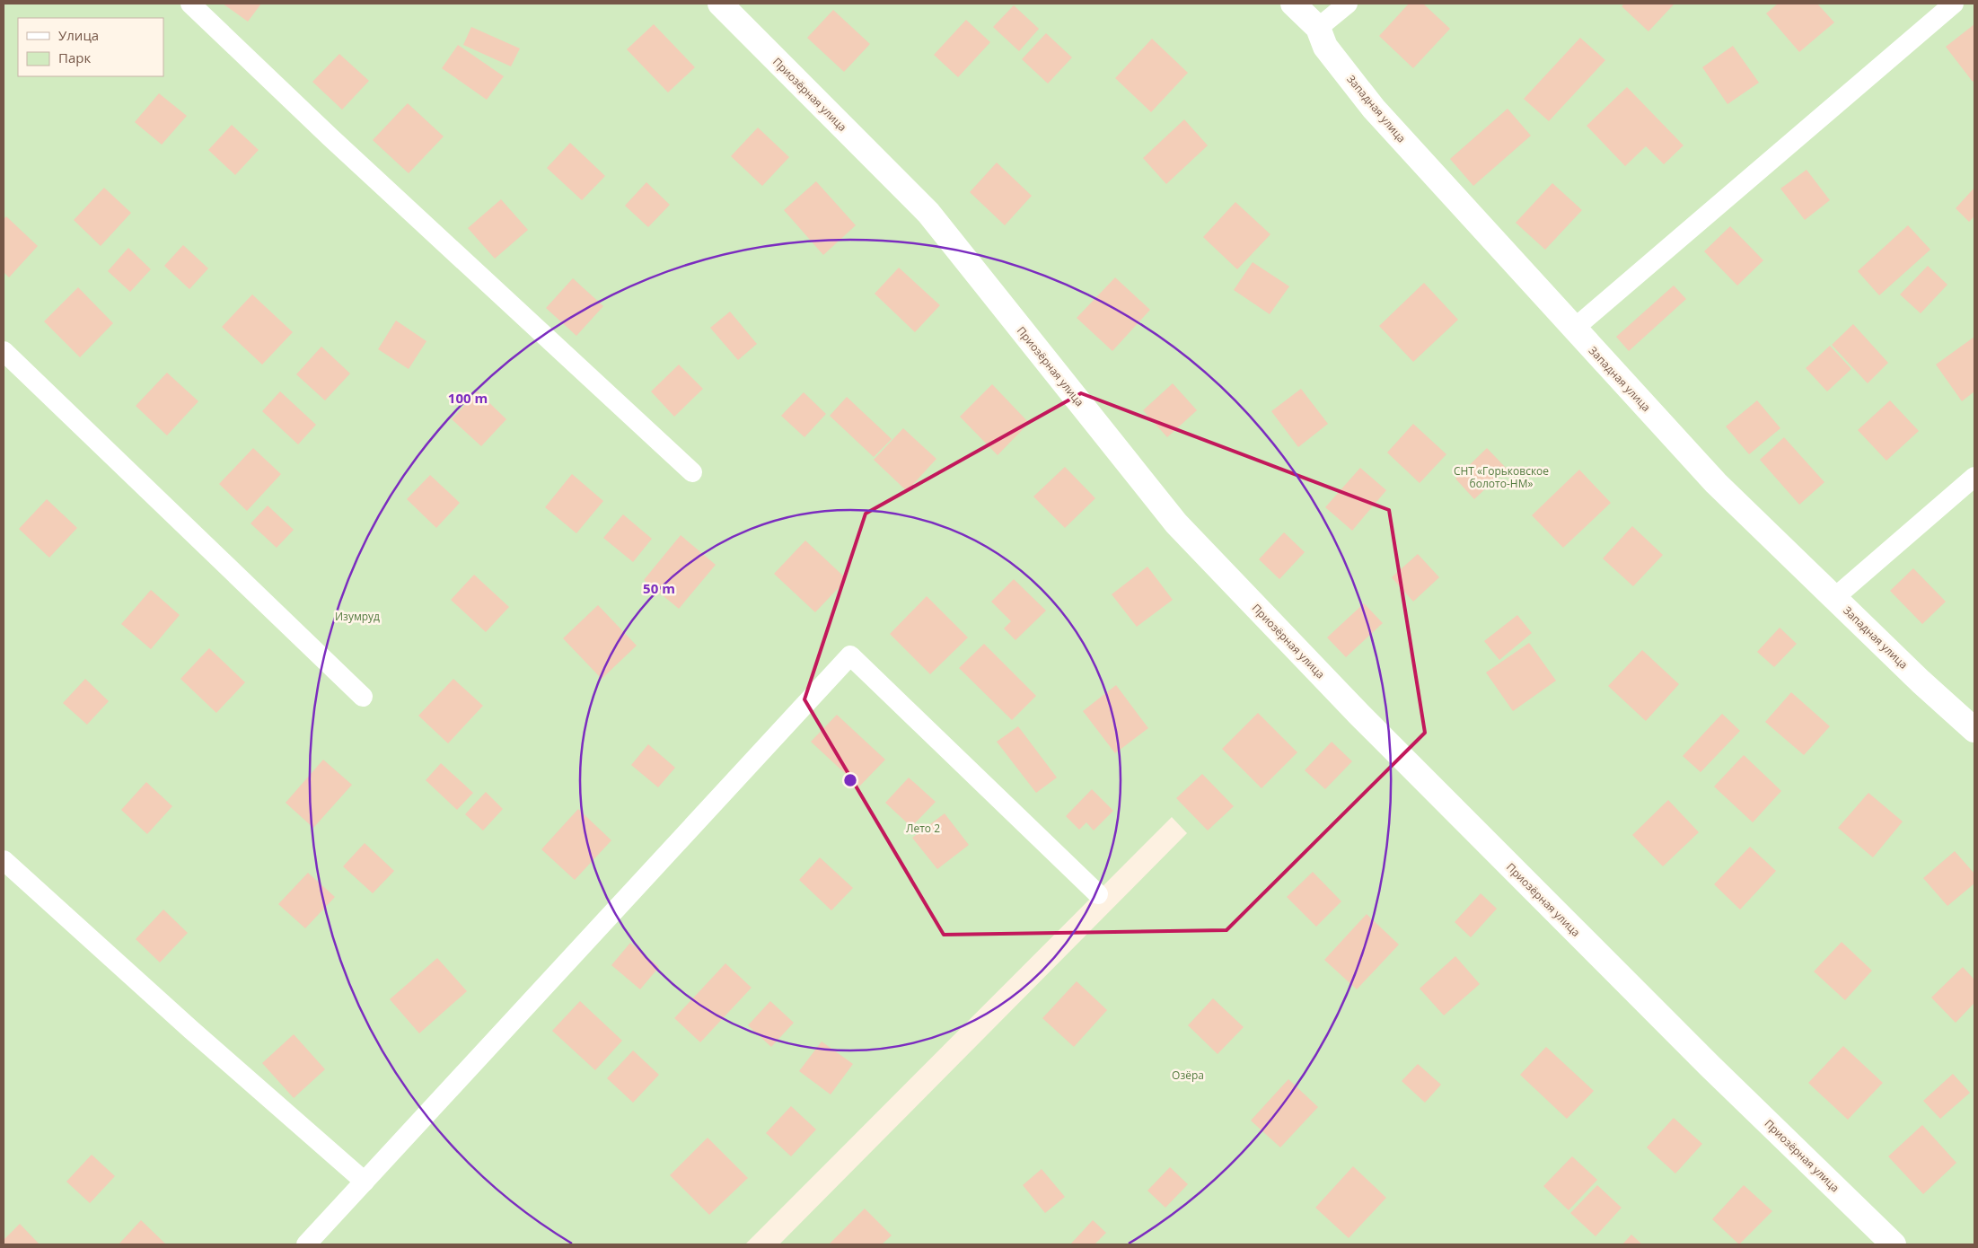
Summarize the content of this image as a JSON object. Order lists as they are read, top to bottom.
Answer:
{
  "streets": {
    "street": ["Приозёрная улица", "Западная улица"]
  },
  "parks": [
    "СНТ «Горьковское болото-НМ»",
    "Изумруд",
    "Лето 2",
    "Озёра"
  ],
  "legend": ["Улица", "Парк"],
  "rings": ["100 m", "50 m"]
}
